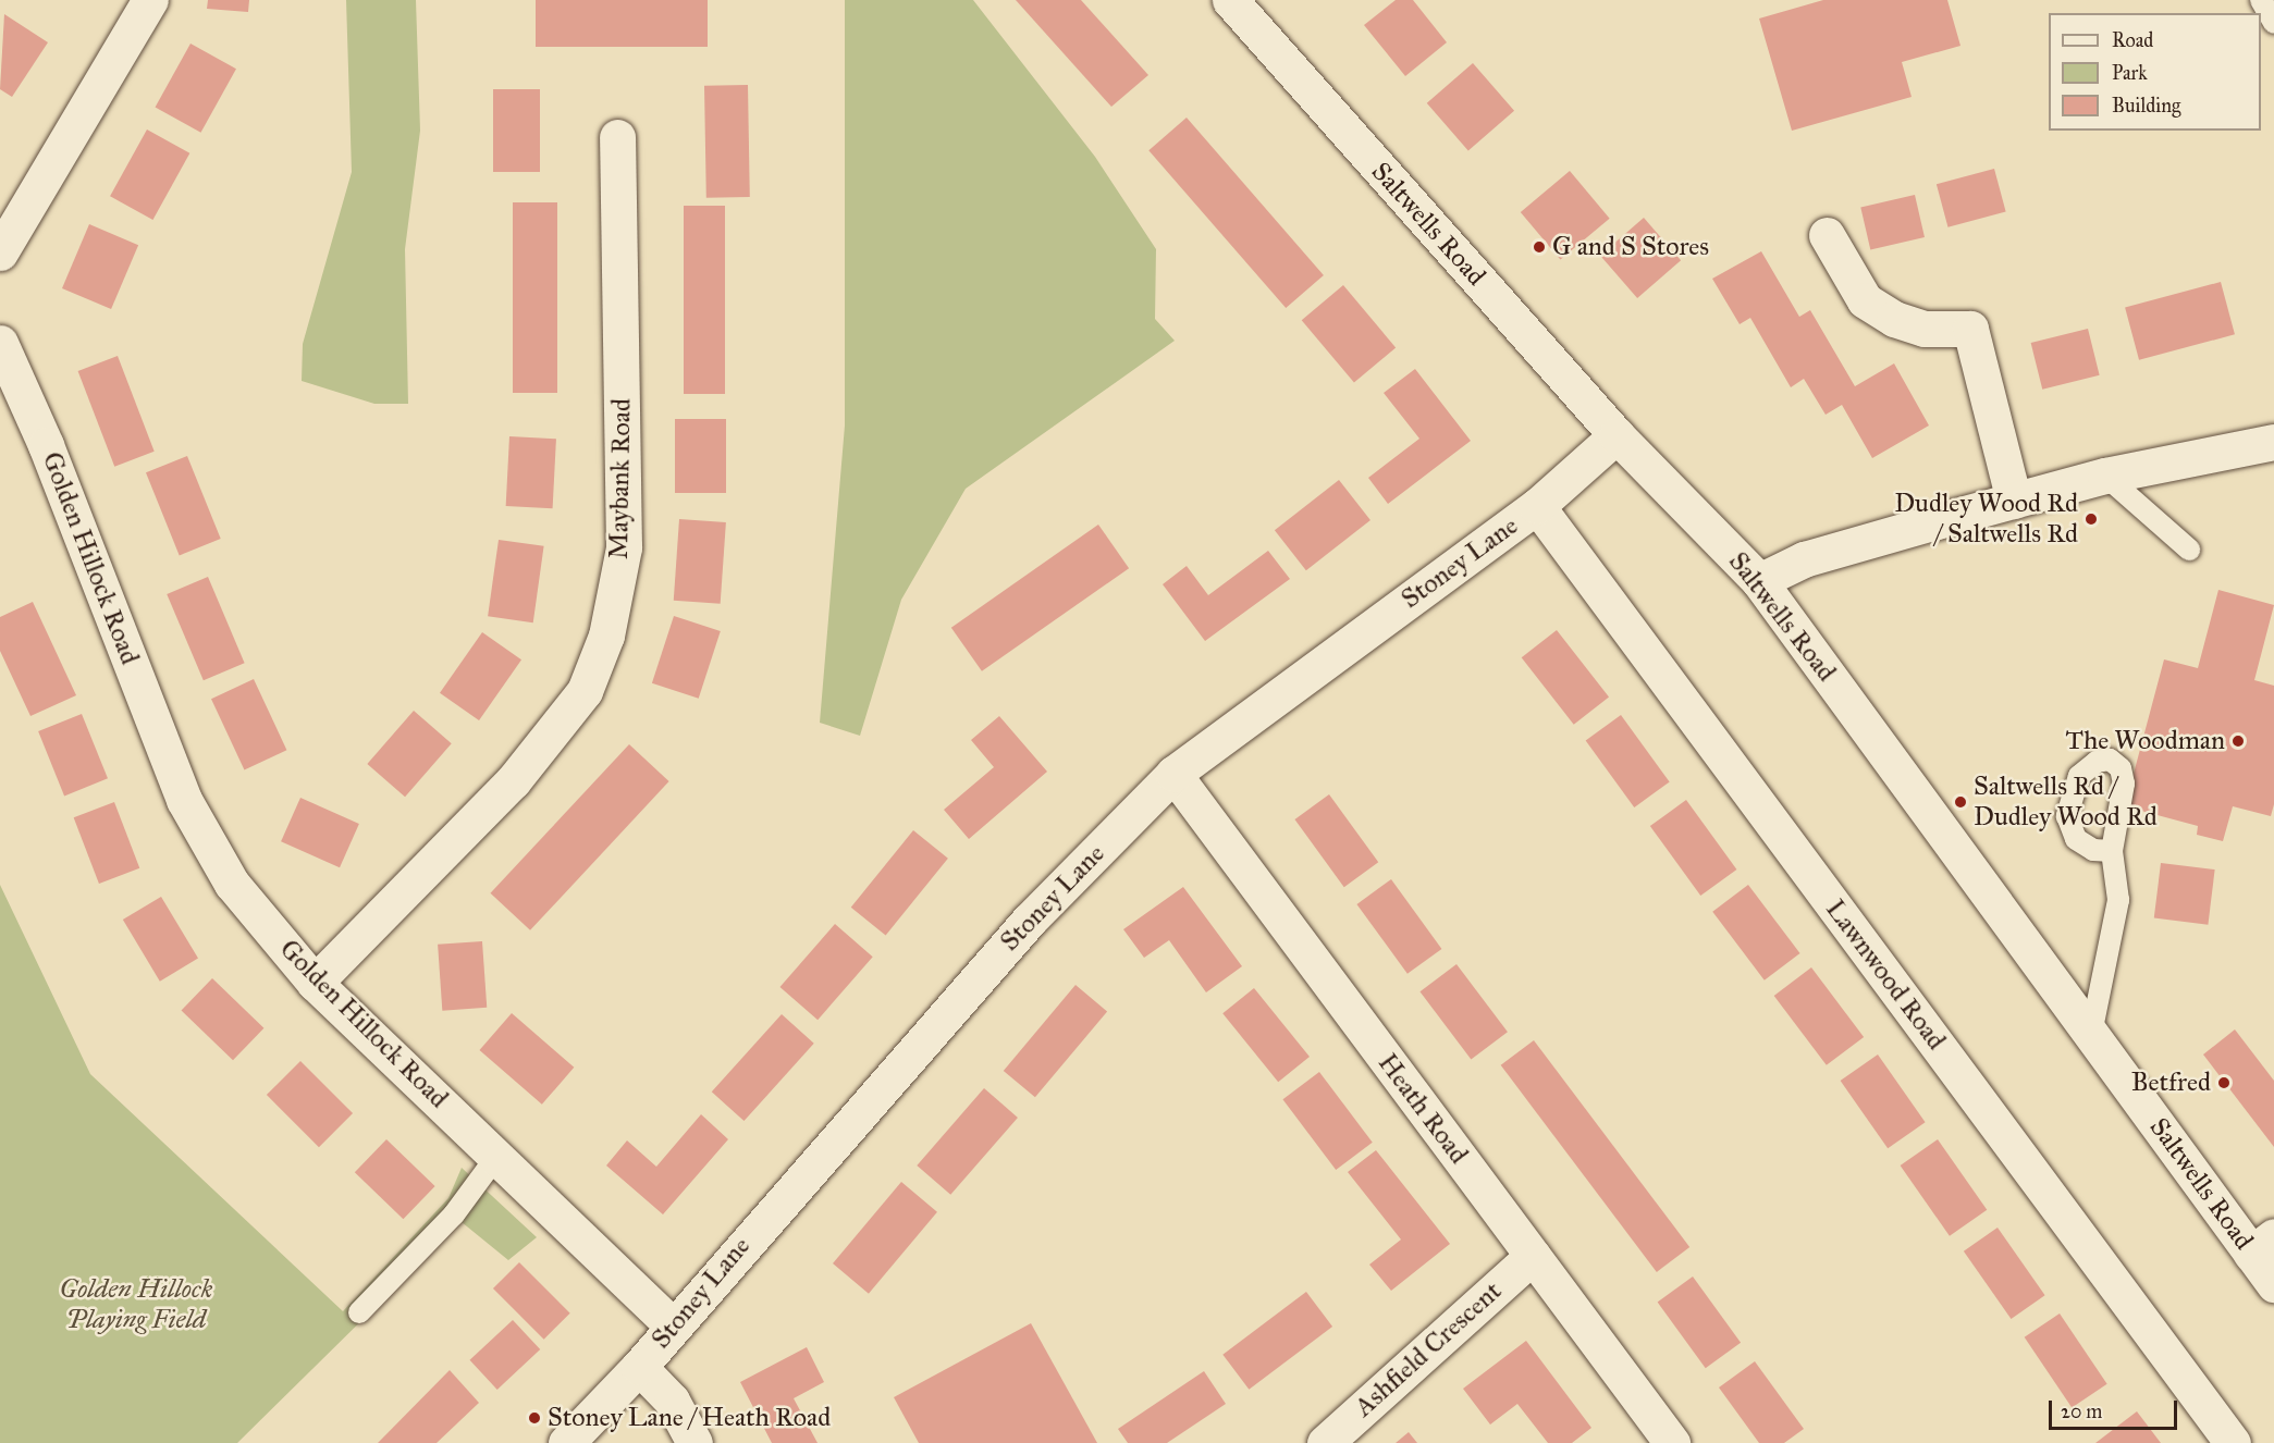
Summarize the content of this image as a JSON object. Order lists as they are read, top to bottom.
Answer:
{
  "streets": {
    "street": [
      "Saltwells Road",
      "Maybank Road",
      "Golden Hillock Road",
      "Stoney Lane",
      "Lawnwood Road",
      "Heath Road",
      "Ashfield Crescent"
    ]
  },
  "crossings": [
    ["Saltwells Road", "Stoney Lane"],
    ["Maybank Road", "Golden Hillock Road"],
    ["Golden Hillock Road", "Stoney Lane"],
    ["Stoney Lane", "Lawnwood Road"],
    ["Stoney Lane", "Heath Road"],
    ["Heath Road", "Ashfield Crescent"]
  ],
  "parks": ["Golden Hillock Playing Field"],
  "places": [
    "G and S Stores",
    "Dudley Wood Rd / Saltwells Rd",
    "The Woodman",
    "Saltwells Rd / Dudley Wood Rd",
    "Betfred",
    "Stoney Lane / Heath Road"
  ],
  "legend": ["Road", "Park", "Building"],
  "scale_bar": "20 m"
}
